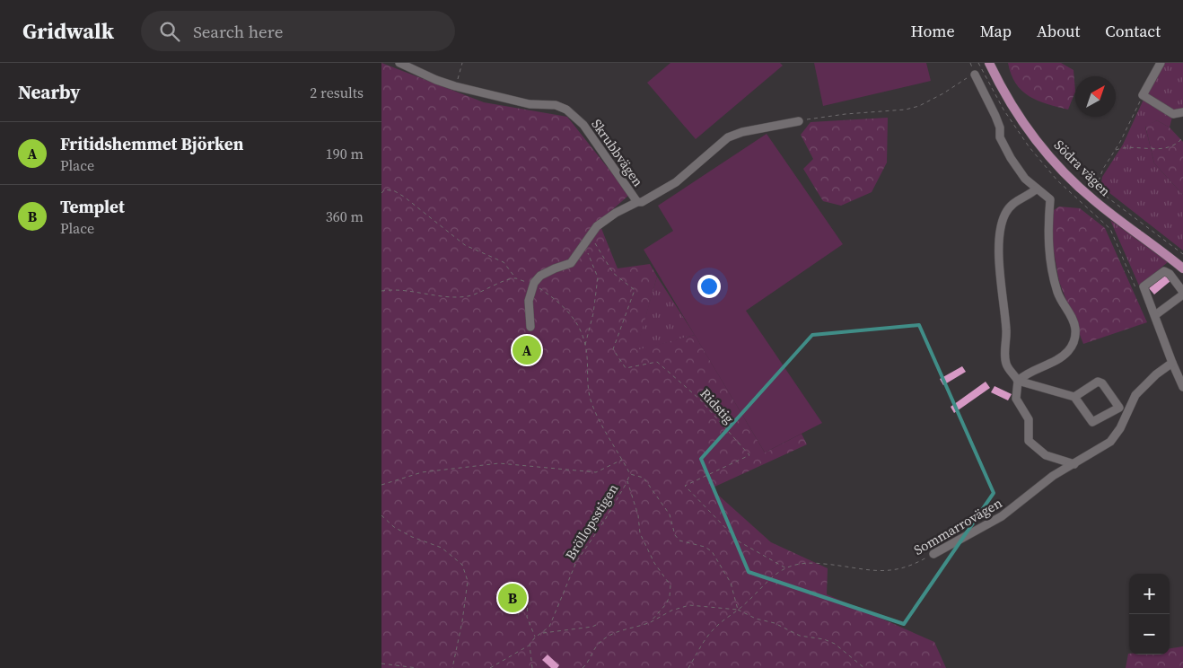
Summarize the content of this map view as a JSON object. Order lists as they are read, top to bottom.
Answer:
{
  "streets": {
    "main road": ["Södra vägen"],
    "street": ["Skrubbvägen", "Sommarrovägen"],
    "path": ["Ridstig", "Bröllopsstigen"]
  },
  "crossings": [
    ["Ridstig", "Sommarrovägen"]
  ],
  "north": "top right",
  "page": {
    "header": "Gridwalk",
    "search": "Search here",
    "nav": [
      "Home",
      "Map",
      "About",
      "Contact"
    ],
    "heading": ["Nearby", "2 results"],
    "list": [
      {
        "mark": "A",
        "name": "Fritidshemmet Björken",
        "note": "Place",
        "value": "190 m"
      },
      {
        "mark": "B",
        "name": "Templet",
        "note": "Place",
        "value": "360 m"
      }
    ],
    "pins": ["A", "B"],
    "map_buttons": ["+", "−"]
  }
}
